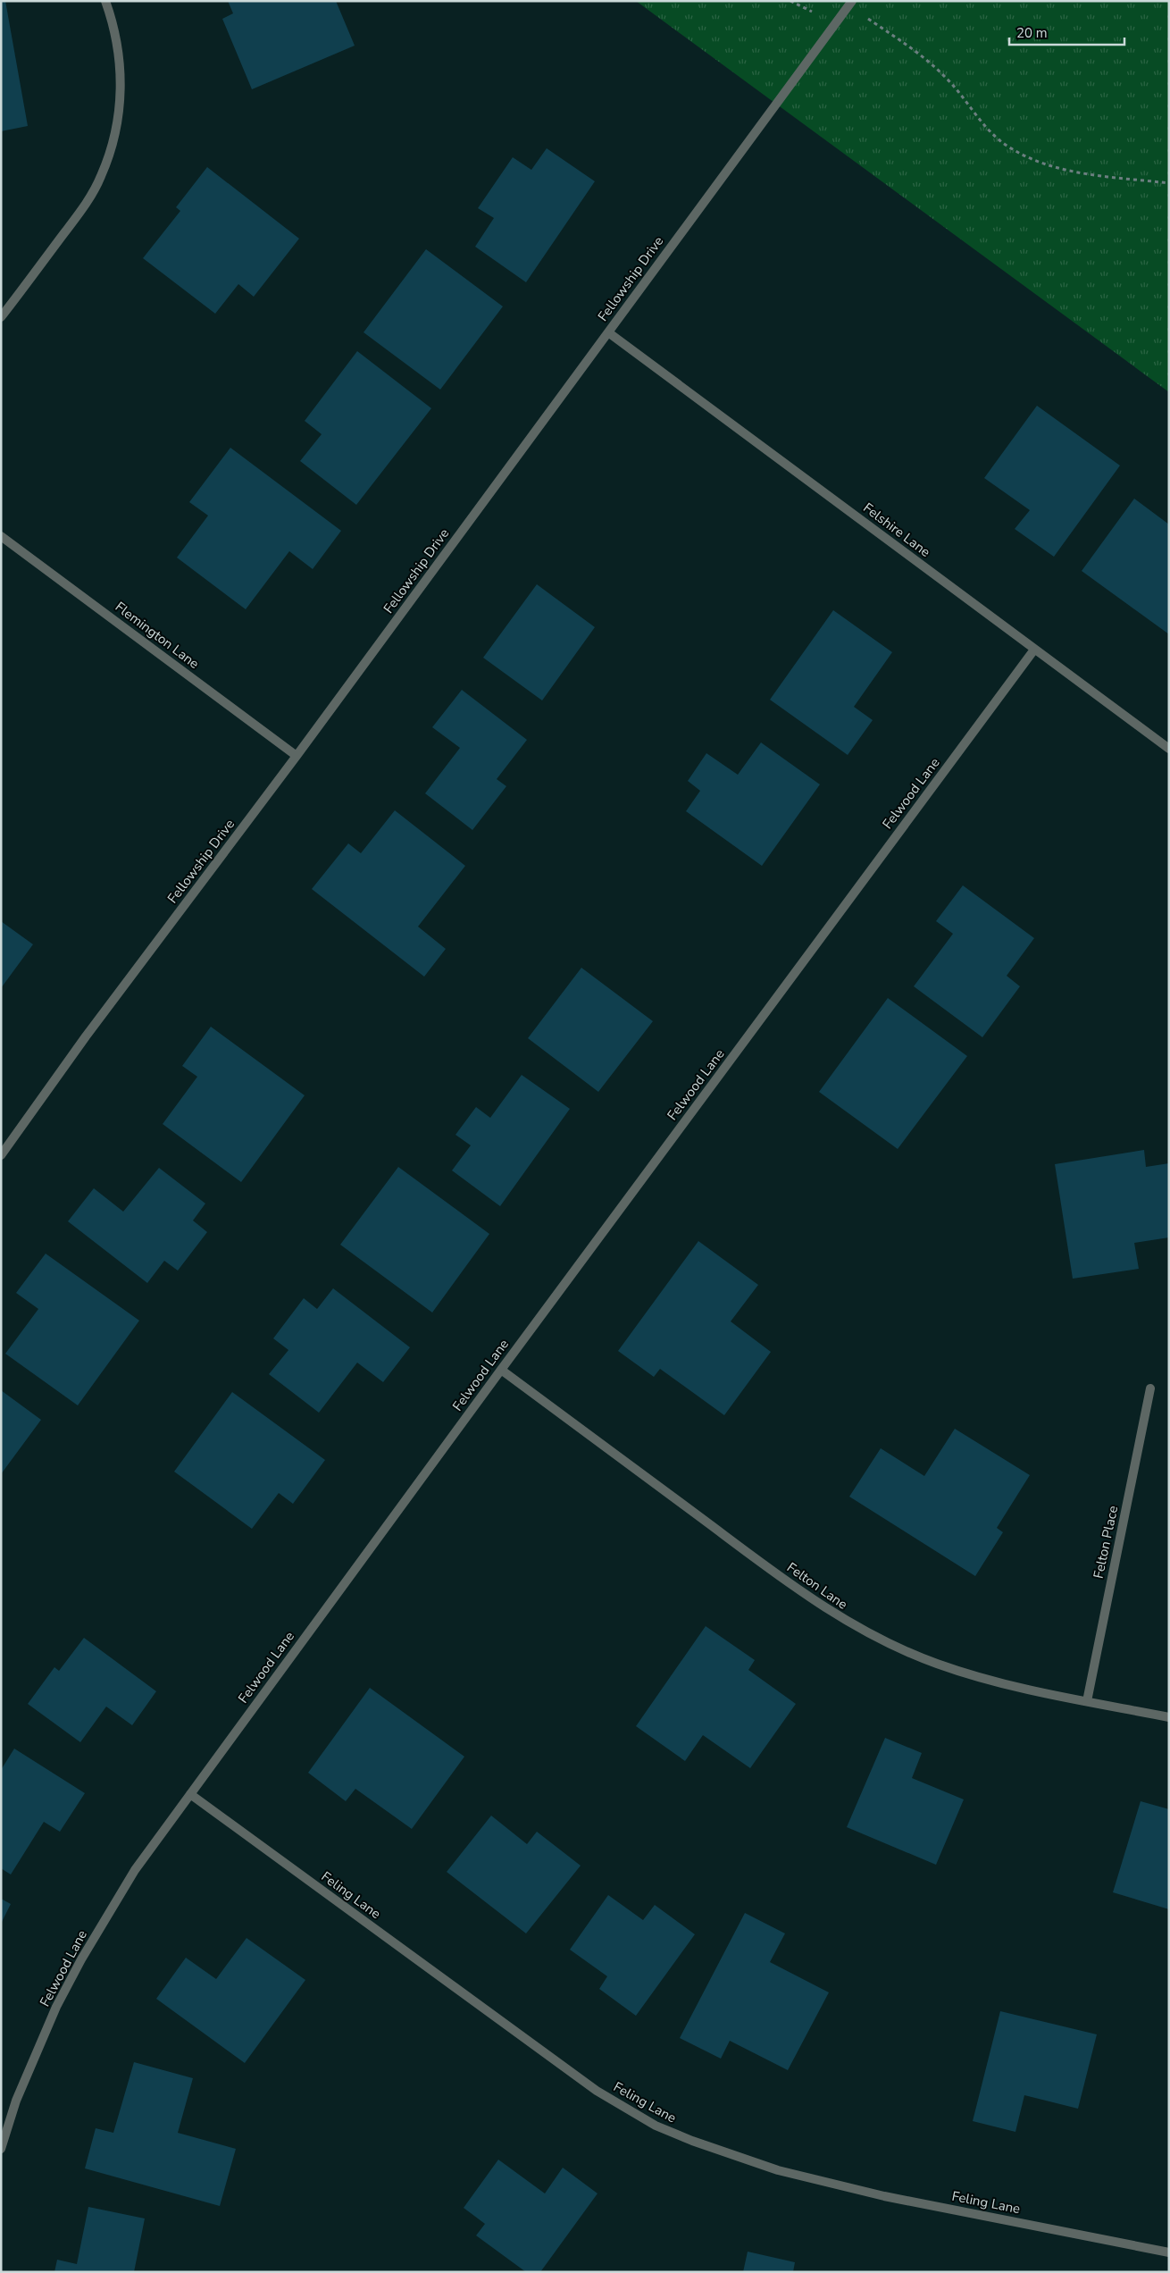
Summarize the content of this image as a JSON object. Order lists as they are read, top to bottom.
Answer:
{
  "streets": {
    "street": [
      "Fellowship Drive",
      "Felshire Lane",
      "Flemington Lane",
      "Felwood Lane",
      "Felton Place",
      "Felton Lane",
      "Feling Lane"
    ]
  },
  "crossings": [
    ["Fellowship Drive", "Felshire Lane"],
    ["Fellowship Drive", "Flemington Lane"],
    ["Felshire Lane", "Felwood Lane"],
    ["Felwood Lane", "Felton Lane"],
    ["Felwood Lane", "Feling Lane"],
    ["Felton Place", "Felton Lane"]
  ],
  "scale_bar": "20 m"
}
